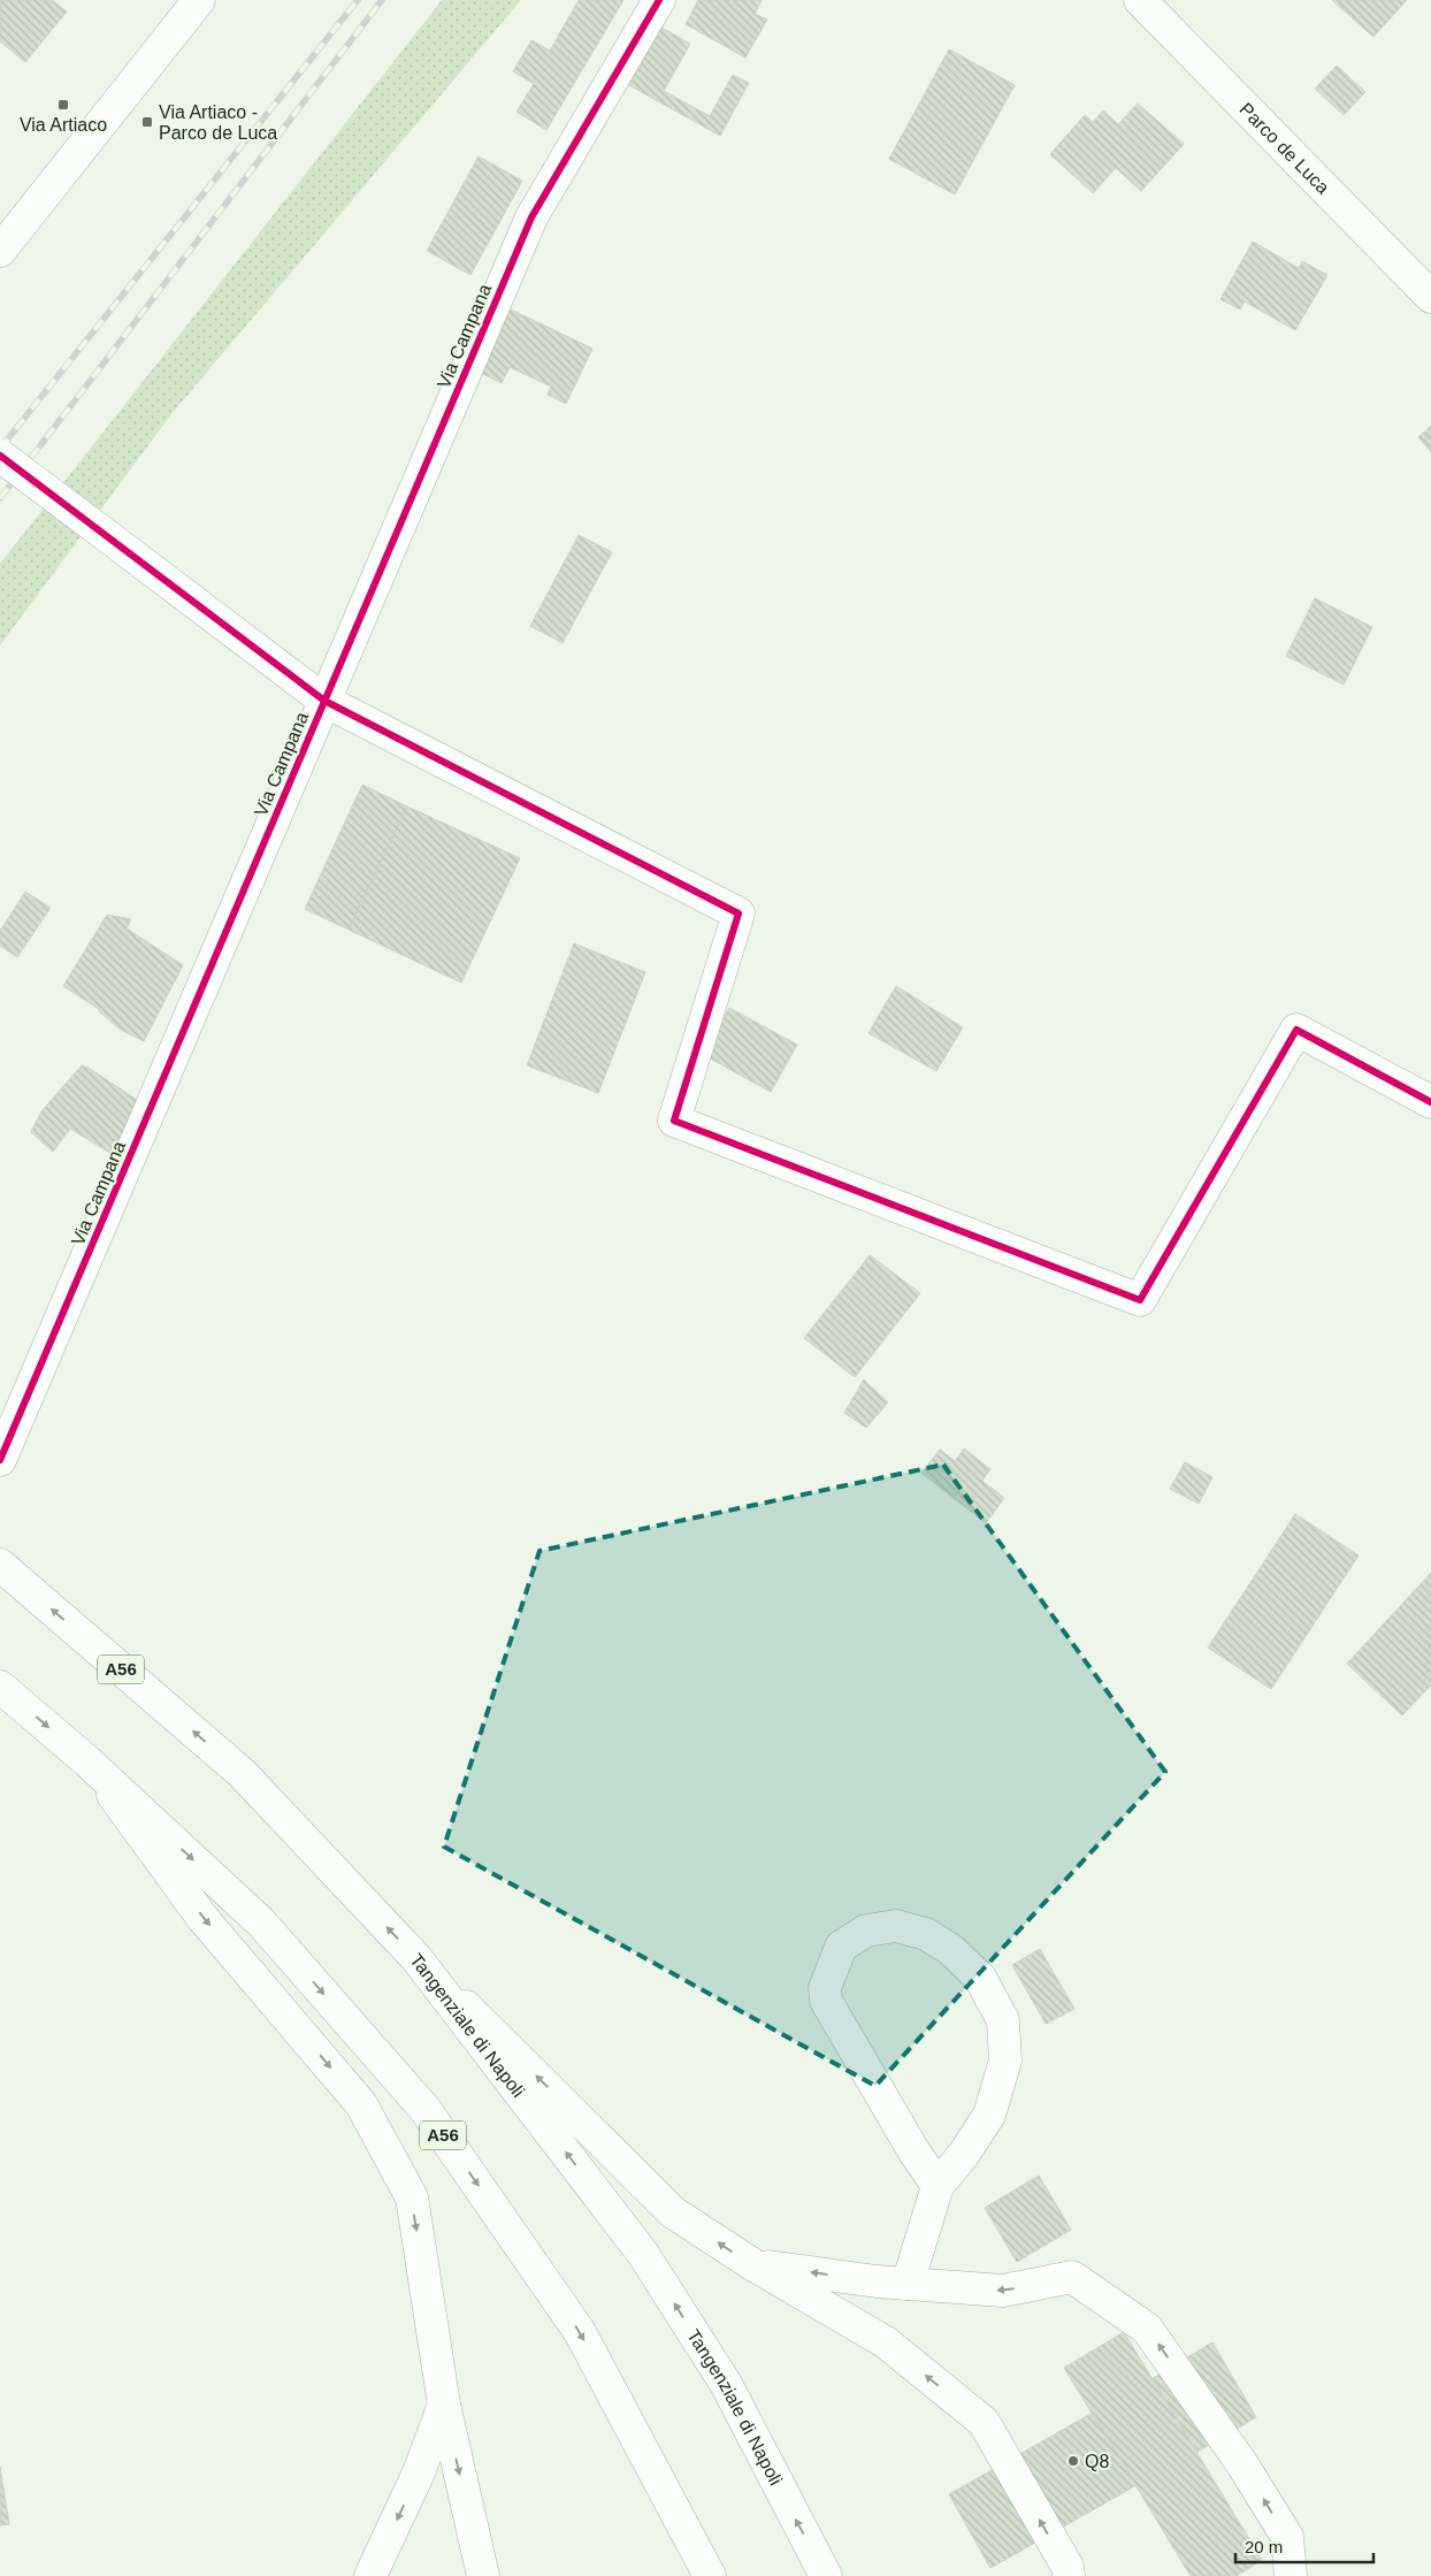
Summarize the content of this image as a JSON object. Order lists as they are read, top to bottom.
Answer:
{
  "streets": {
    "main road": [
      "Parco de Luca",
      "Via Campana",
      "A56",
      "Tangenziale di Napoli"
    ]
  },
  "places": {
    "transit": ["Via Artiaco", "Via Artiaco - Parco de Luca"],
    "other": ["Q8"]
  },
  "scale_bar": "20 m"
}
